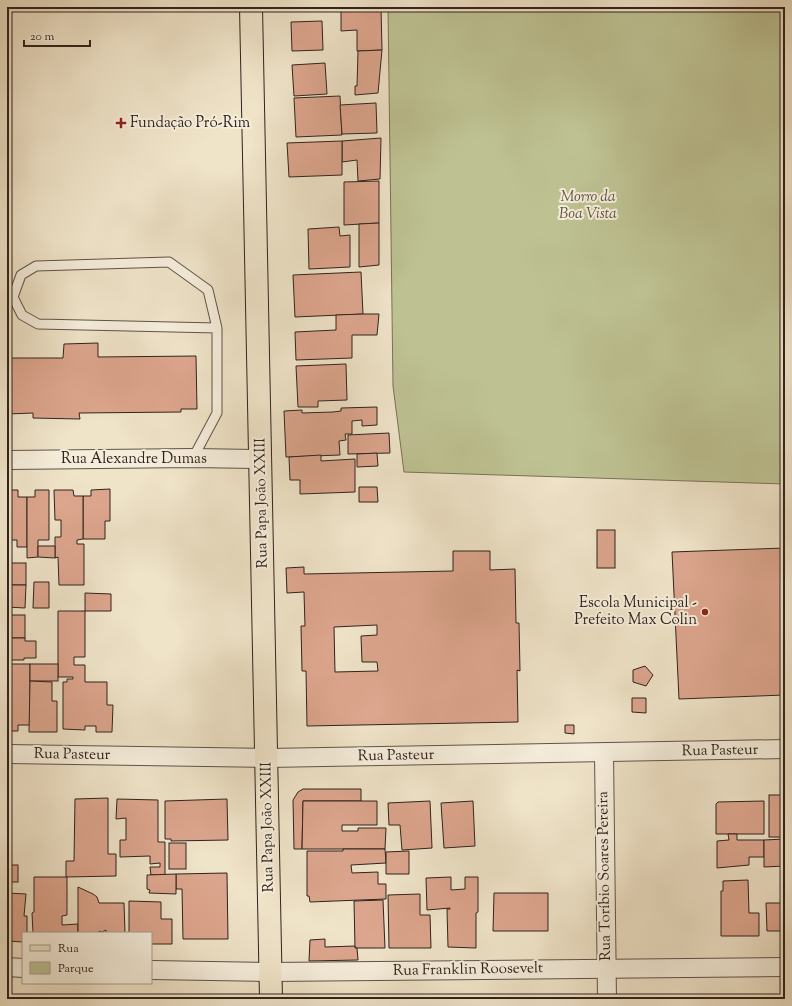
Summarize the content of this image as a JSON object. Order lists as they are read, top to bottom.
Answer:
{
  "streets": {
    "main road": ["Rua Papa João XXIII"],
    "street": [
      "Rua Alexandre Dumas",
      "Rua Pasteur",
      "Rua Toríbio Soares Pereira",
      "Rua Franklin Roosevelt"
    ]
  },
  "crossings": [
    ["Rua Alexandre Dumas", "Rua Papa João XXIII"],
    ["Rua Papa João XXIII", "Rua Pasteur"],
    ["Rua Papa João XXIII", "Rua Franklin Roosevelt"],
    ["Rua Pasteur", "Rua Toríbio Soares Pereira"],
    ["Rua Toríbio Soares Pereira", "Rua Franklin Roosevelt"]
  ],
  "parks": ["Morro da Boa Vista"],
  "places": {
    "health": ["Fundação Pró-Rim"],
    "other": ["Escola Municipal - Prefeito Max Colin"]
  },
  "legend": ["Rua", "Parque"],
  "scale_bar": "20 m"
}
